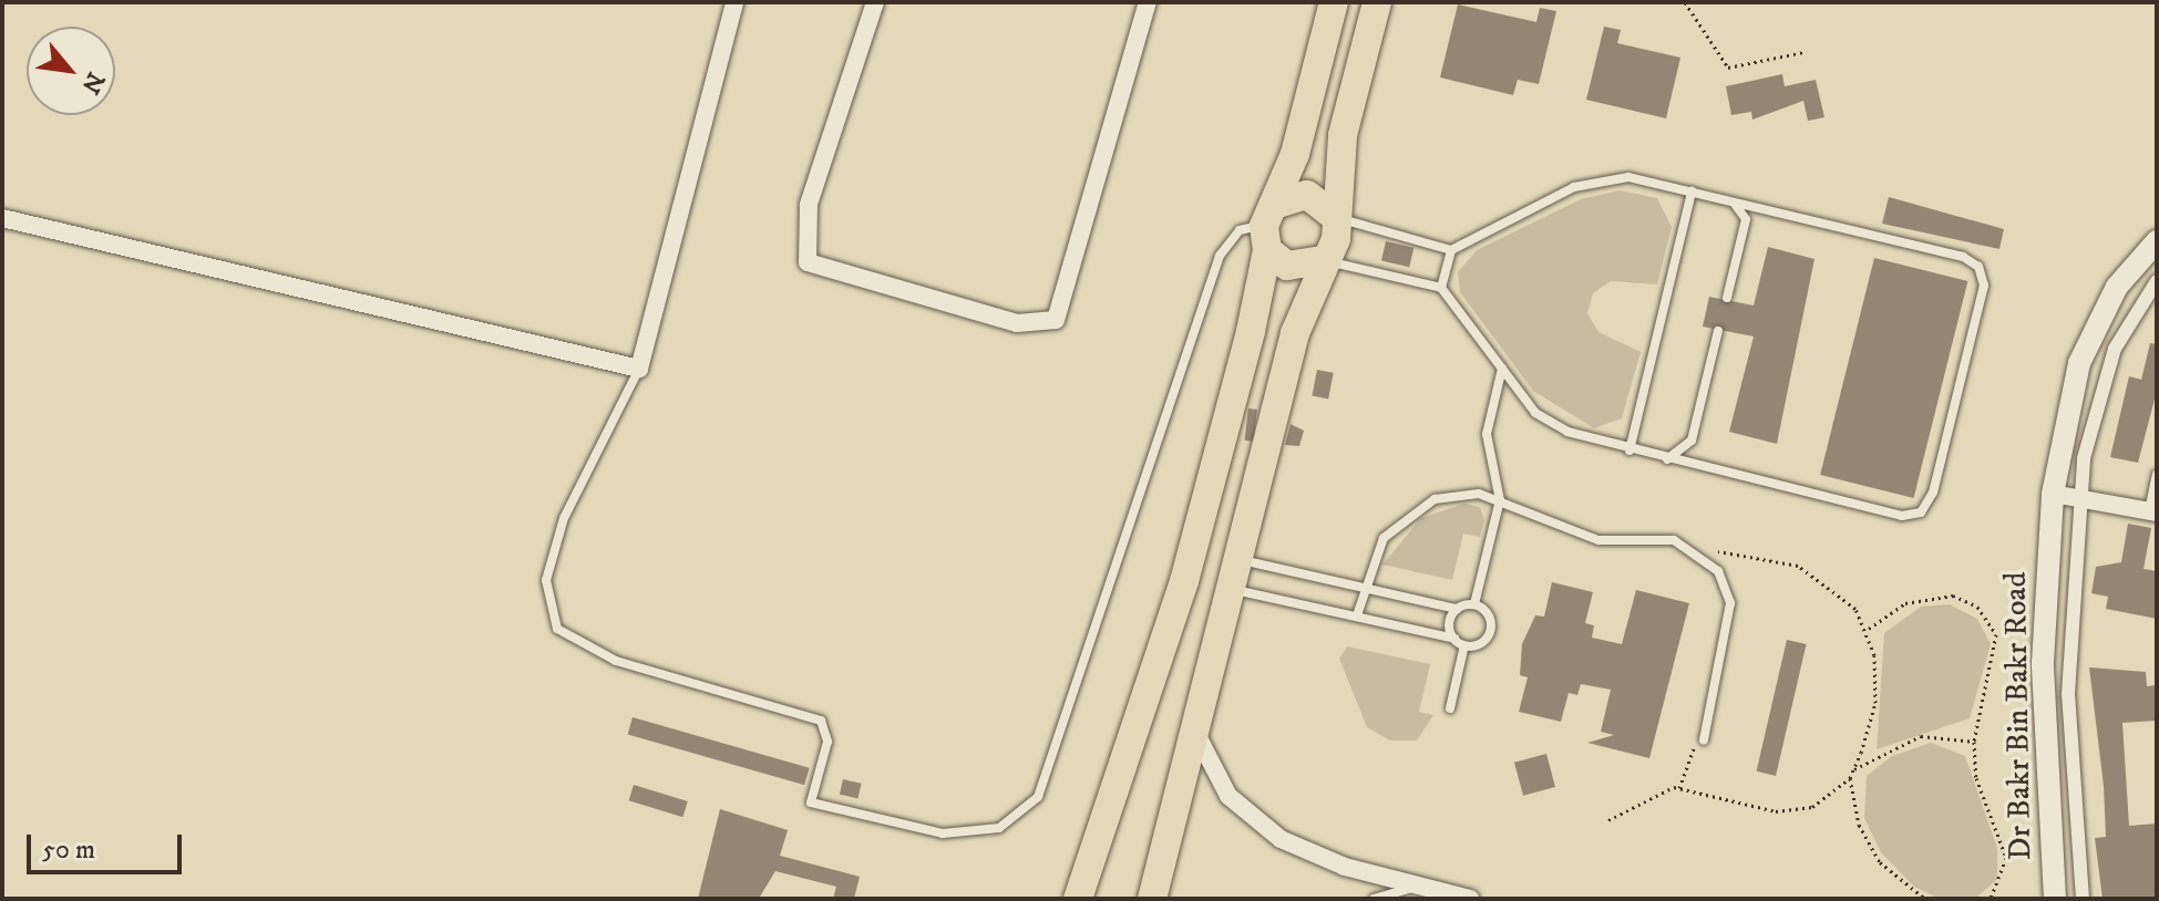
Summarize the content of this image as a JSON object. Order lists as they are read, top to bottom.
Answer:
{
  "streets": {
    "street": ["Dr Bakr Bin Bakr Road"]
  },
  "scale_bar": "50 m",
  "north": "bottom right"
}
